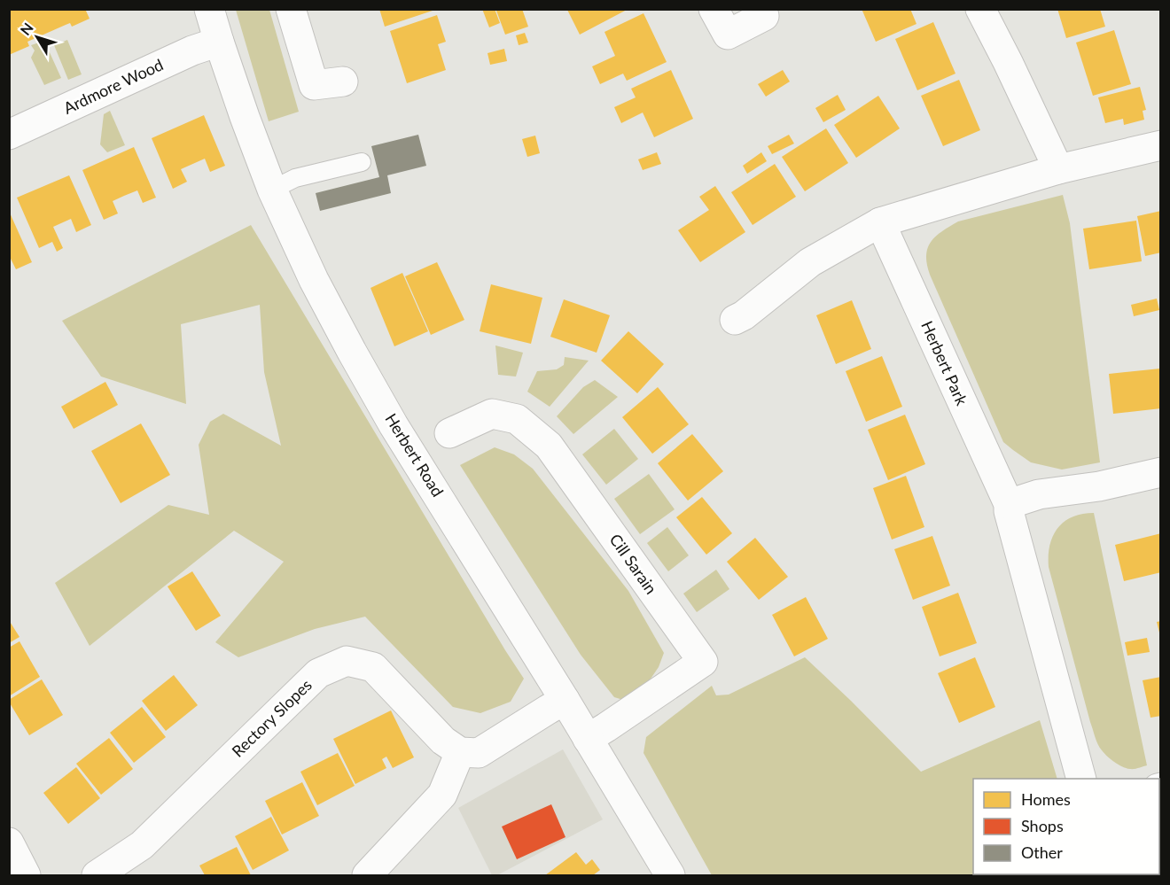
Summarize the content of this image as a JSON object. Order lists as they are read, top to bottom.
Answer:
{
  "streets": {
    "street": [
      "Ardmore Wood",
      "Herbert Park",
      "Herbert Road",
      "Cill Sarain",
      "Rectory Slopes"
    ]
  },
  "crossings": [
    ["Ardmore Wood", "Herbert Road"],
    ["Herbert Road", "Cill Sarain"]
  ],
  "legend": ["Homes", "Shops", "Other"],
  "north": "top left"
}
